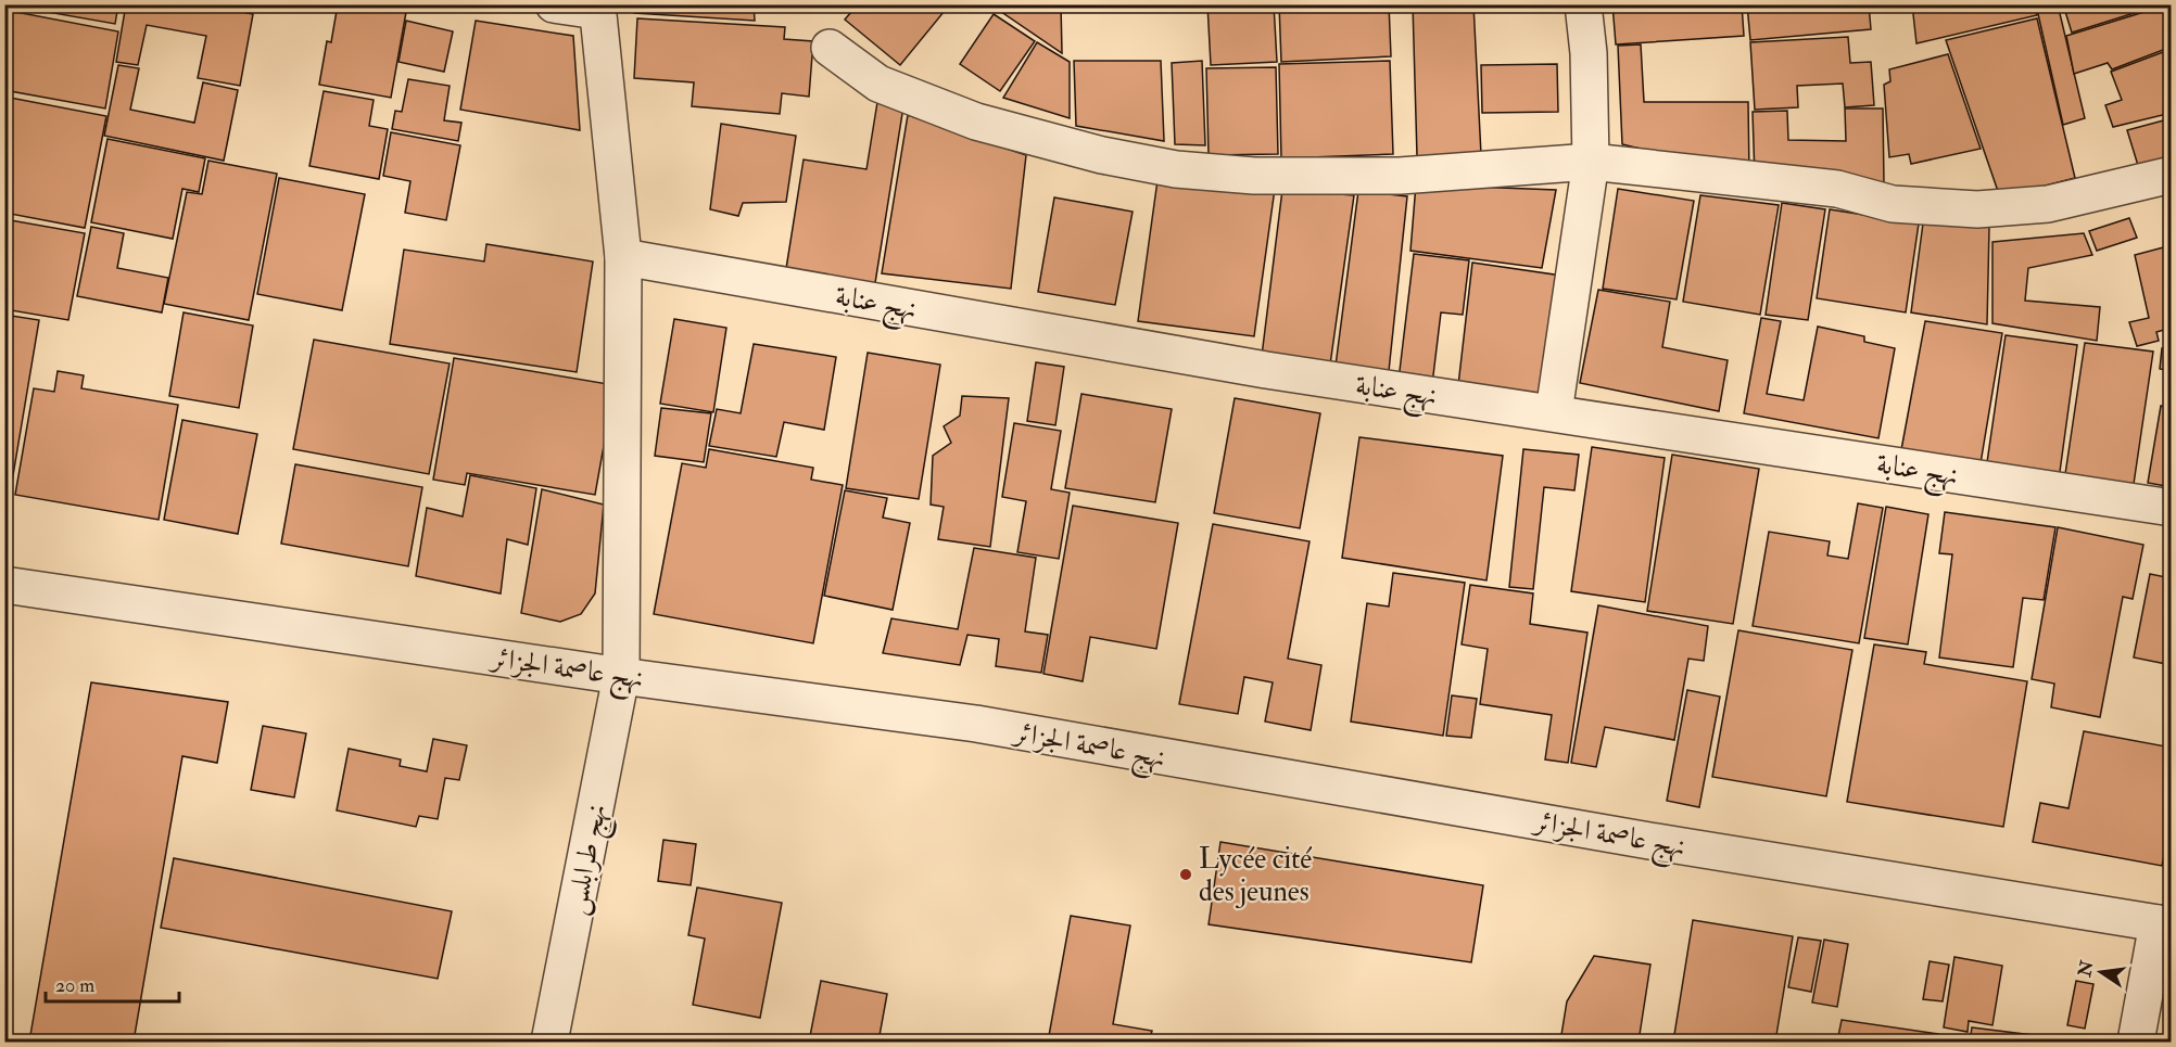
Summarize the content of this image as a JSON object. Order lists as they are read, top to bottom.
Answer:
{
  "streets": {
    "street": ["نهج عنابة", "نهج عاصمة الجزائر", "نهج طرابلس"]
  },
  "crossings": [
    ["نهج عنابة", "نهج طرابلس"],
    ["نهج عاصمة الجزائر", "نهج طرابلس"]
  ],
  "places": ["Lycée cité des jeunes"],
  "scale_bar": "20 m",
  "north": "left"
}
